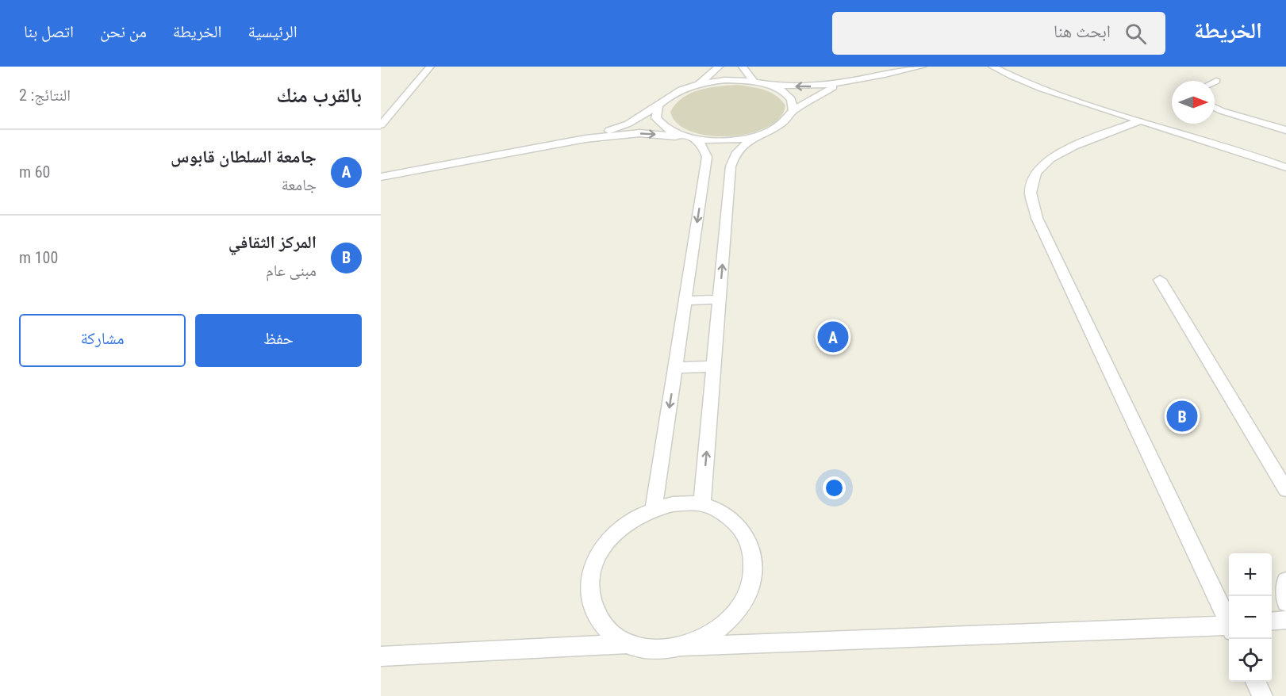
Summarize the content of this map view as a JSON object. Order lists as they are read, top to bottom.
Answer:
{
  "north": "right",
  "page": {
    "header": "الخريطة",
    "search": "ابحث هنا",
    "nav": [
      "الرئيسية",
      "الخريطة",
      "من نحن",
      "اتصل بنا"
    ],
    "heading": ["بالقرب منك", "النتائج: 2"],
    "list": [
      {
        "mark": "A",
        "name": "جامعة السلطان قابوس",
        "note": "جامعة",
        "value": "60 m"
      },
      {
        "mark": "B",
        "name": "المركز الثقافي",
        "note": "مبنى عام",
        "value": "100 m"
      }
    ],
    "buttons": ["حفظ", "مشاركة"],
    "pins": ["A", "B"],
    "map_buttons": ["+", "−"]
  }
}
